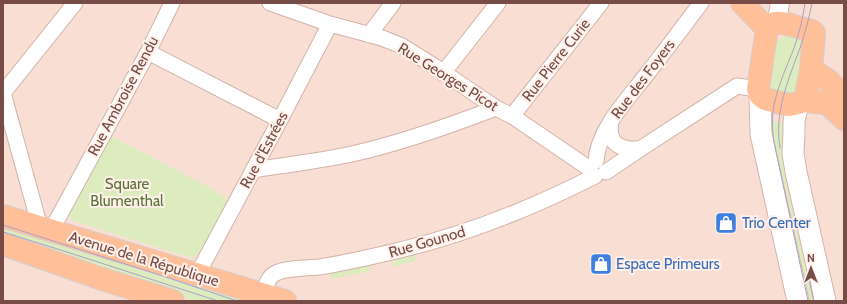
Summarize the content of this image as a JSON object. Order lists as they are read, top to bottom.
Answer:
{
  "streets": {
    "main road": ["Avenue de la République"],
    "street": [
      "Rue Pierre Curie",
      "Rue Georges Picot",
      "Rue des Foyers",
      "Rue Ambroise Rendu",
      "Rue d'Estrées",
      "Rue Gounod"
    ]
  },
  "crossings": [
    ["Rue Pierre Curie", "Rue Georges Picot"],
    ["Rue Georges Picot", "Rue des Foyers"],
    ["Rue Georges Picot", "Rue d'Estrées"],
    ["Rue Georges Picot", "Rue Gounod"],
    ["Rue des Foyers", "Rue Gounod"],
    ["Rue Ambroise Rendu", "Avenue de la République"],
    ["Rue d'Estrées", "Avenue de la République"],
    ["Rue Gounod", "Avenue de la République"]
  ],
  "parks": ["Square Blumenthal"],
  "places": {
    "shop": ["Trio Center", "Espace Primeurs"]
  },
  "north": "top"
}
